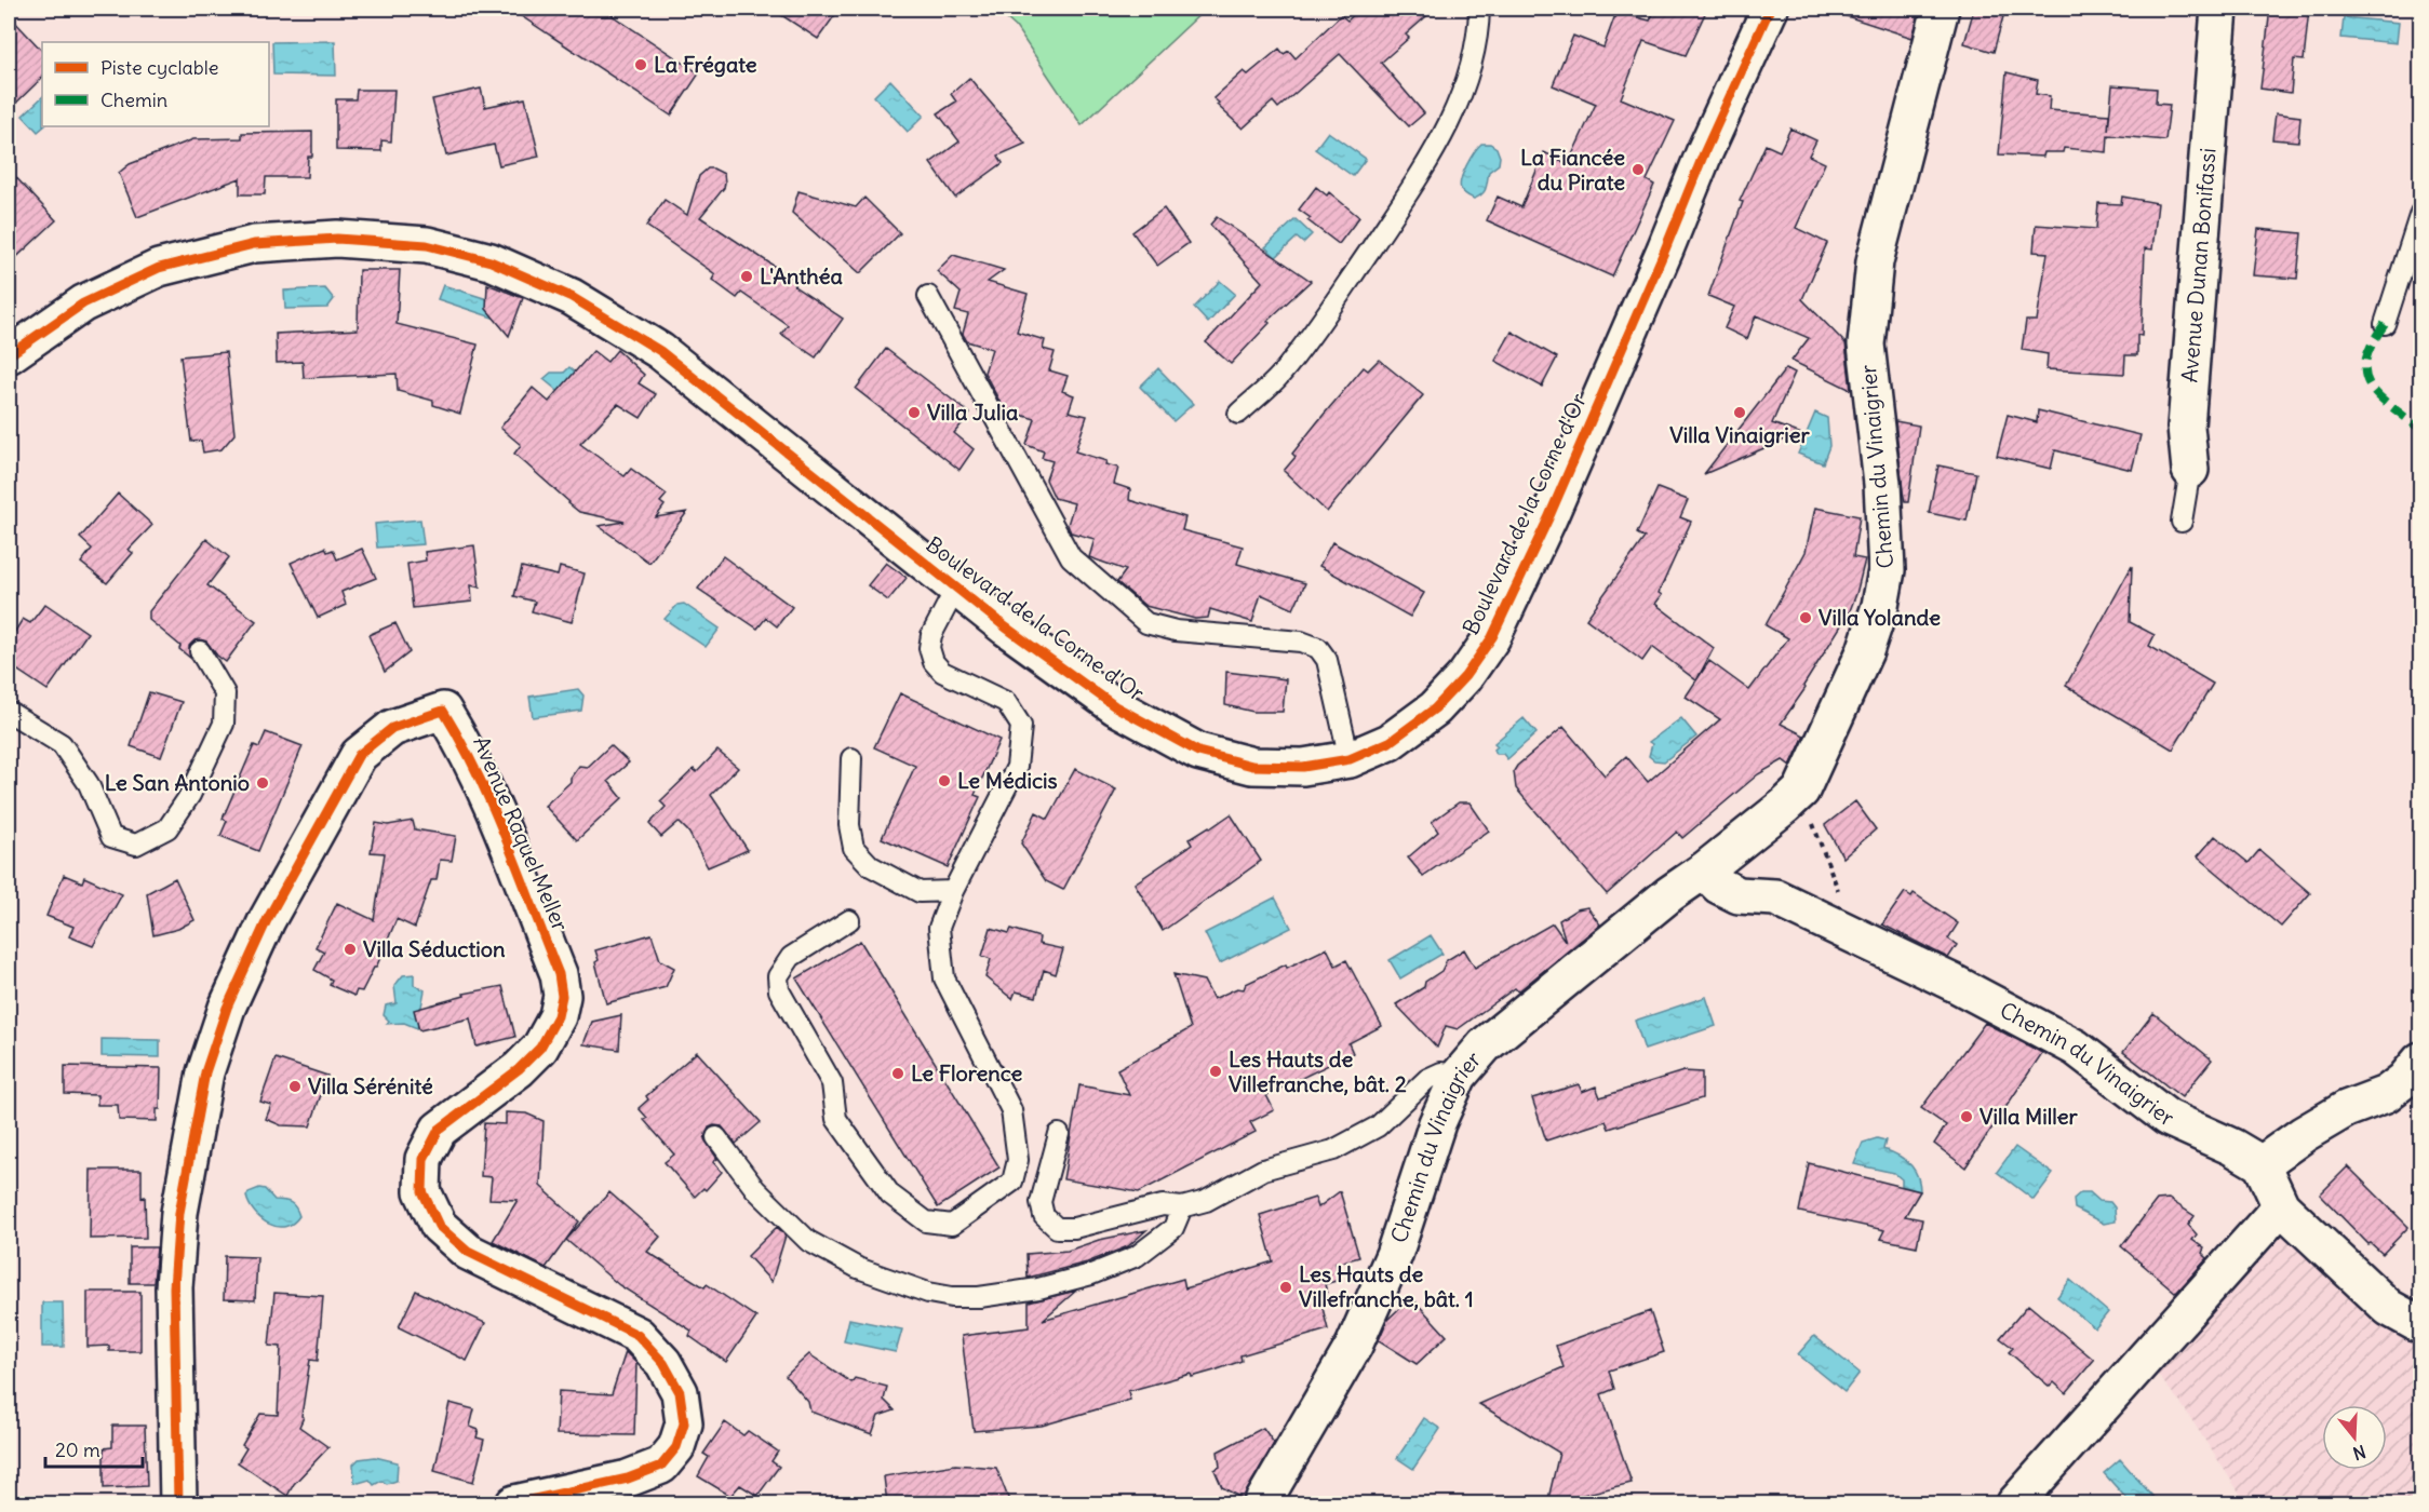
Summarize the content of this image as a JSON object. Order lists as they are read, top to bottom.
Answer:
{
  "streets": {
    "street": [
      "Avenue Dunan Bonifassi",
      "Chemin du Vinaigrier",
      "Boulevard de la Corne d'Or",
      "Avenue Raquel Meller"
    ]
  },
  "places": [
    "La Frégate",
    "La Fiancée du Pirate",
    "L'Anthéa",
    "Villa Julia",
    "Villa Vinaigrier",
    "Villa Yolande",
    "Le Médicis",
    "Le San Antonio",
    "Villa Séduction",
    "Les Hauts de Villefranche, bât. 2",
    "Le Florence",
    "Villa Sérénité",
    "Villa Miller",
    "Les Hauts de Villefranche, bât. 1"
  ],
  "legend": ["Piste cyclable", "Chemin"],
  "scale_bar": "20 m",
  "north": "bottom"
}
